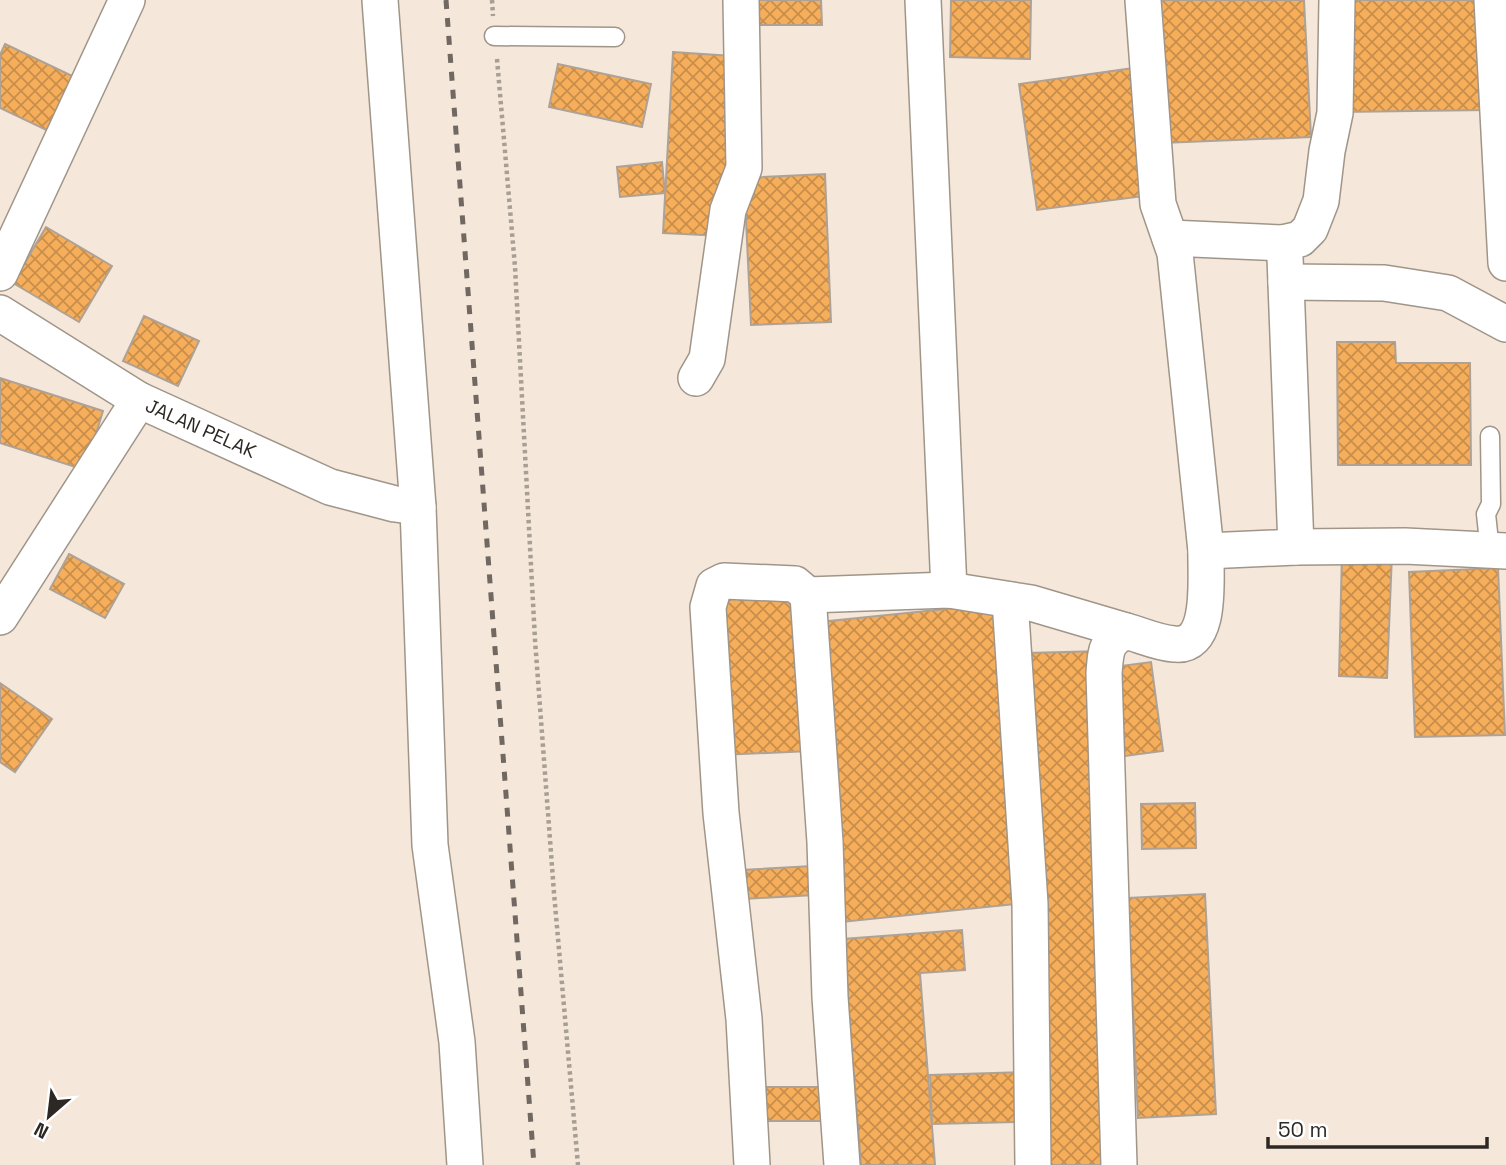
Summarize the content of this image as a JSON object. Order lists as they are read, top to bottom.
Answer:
{
  "streets": {
    "street": ["JALAN PELAK"]
  },
  "scale_bar": "50 m",
  "north": "bottom left"
}
